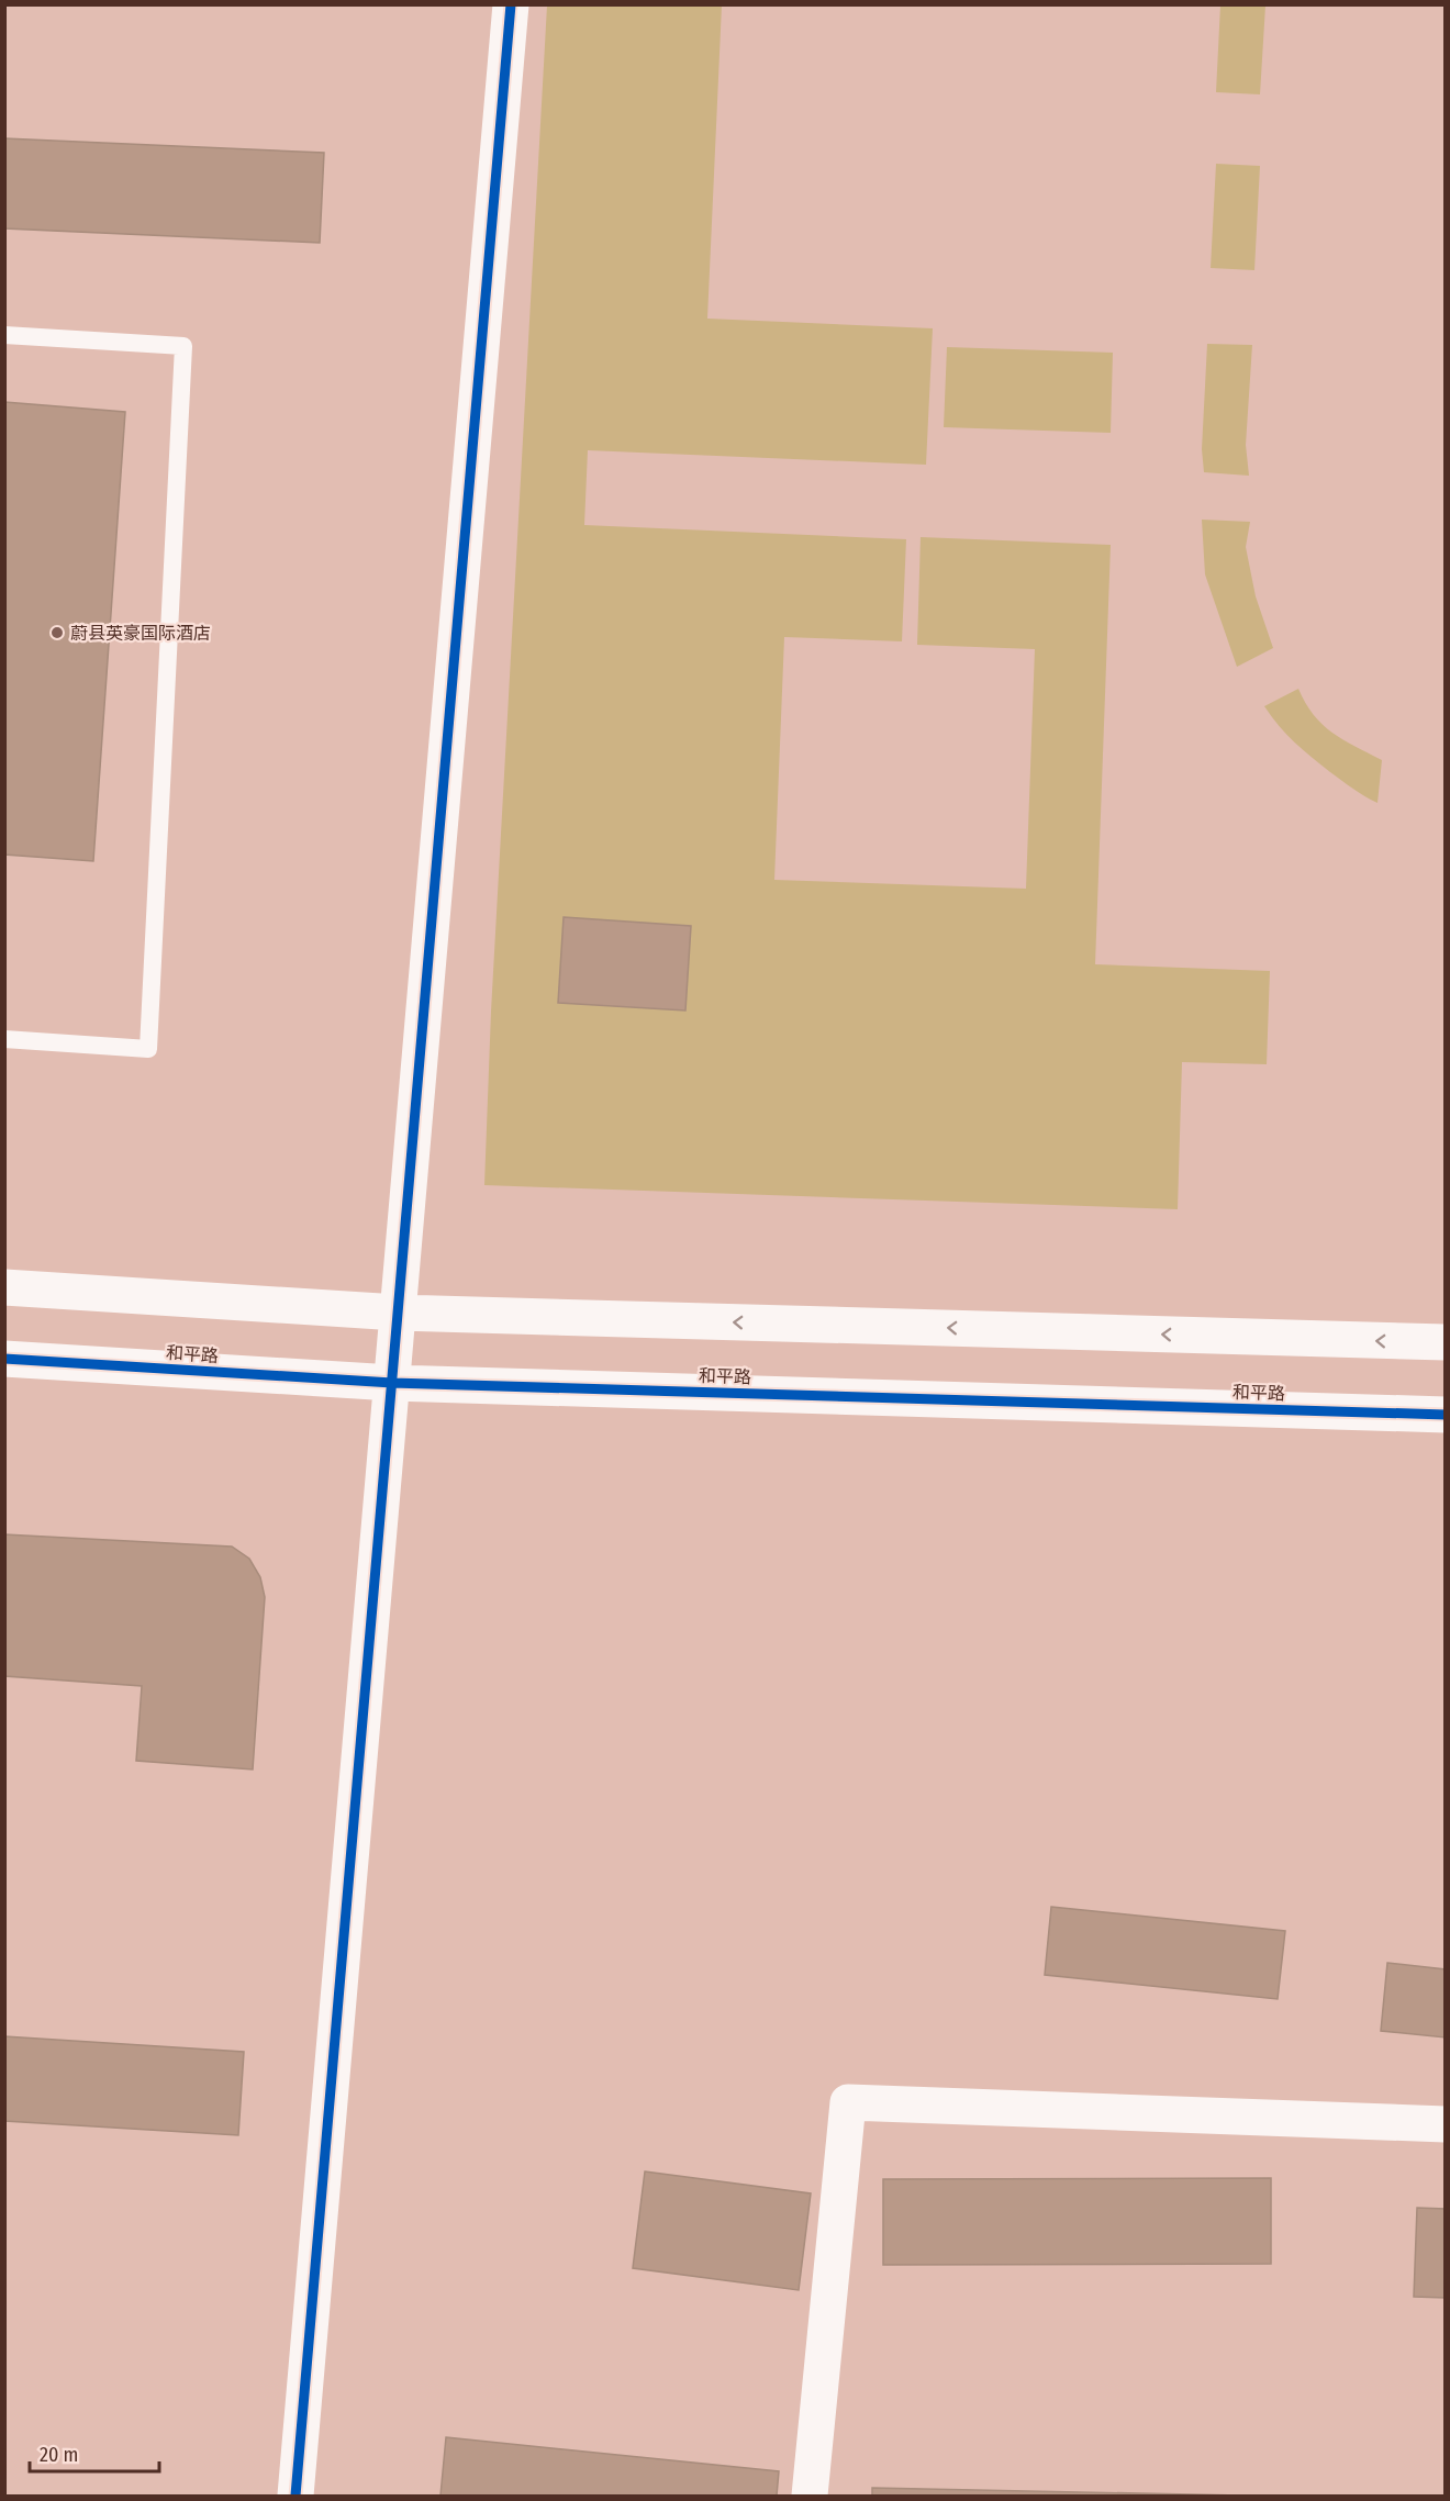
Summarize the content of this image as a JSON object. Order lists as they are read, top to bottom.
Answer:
{
  "streets": {
    "street": ["和平路"]
  },
  "places": ["蔚县英豪国际酒店"],
  "scale_bar": "20 m"
}
